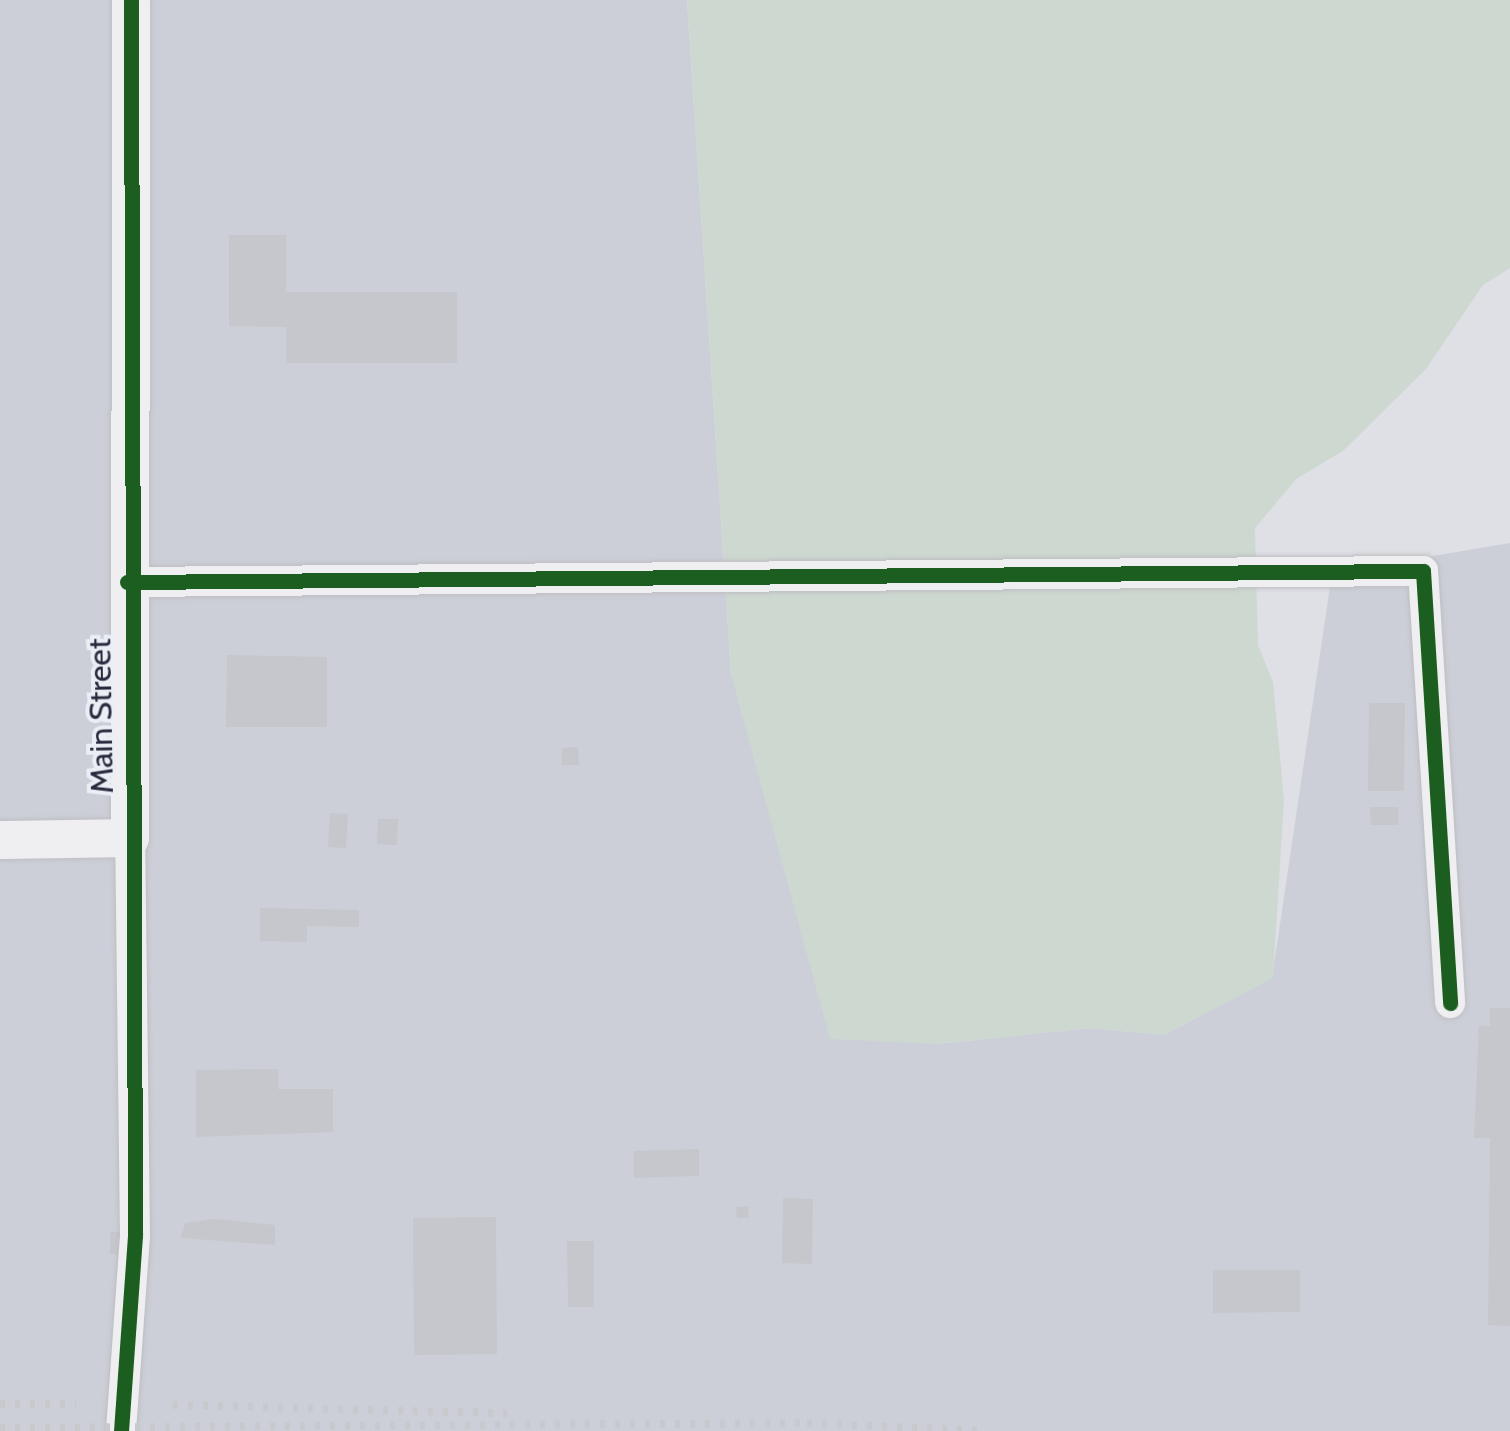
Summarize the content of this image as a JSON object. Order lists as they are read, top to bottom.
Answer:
{
  "streets": {
    "street": ["Main Street"]
  }
}
